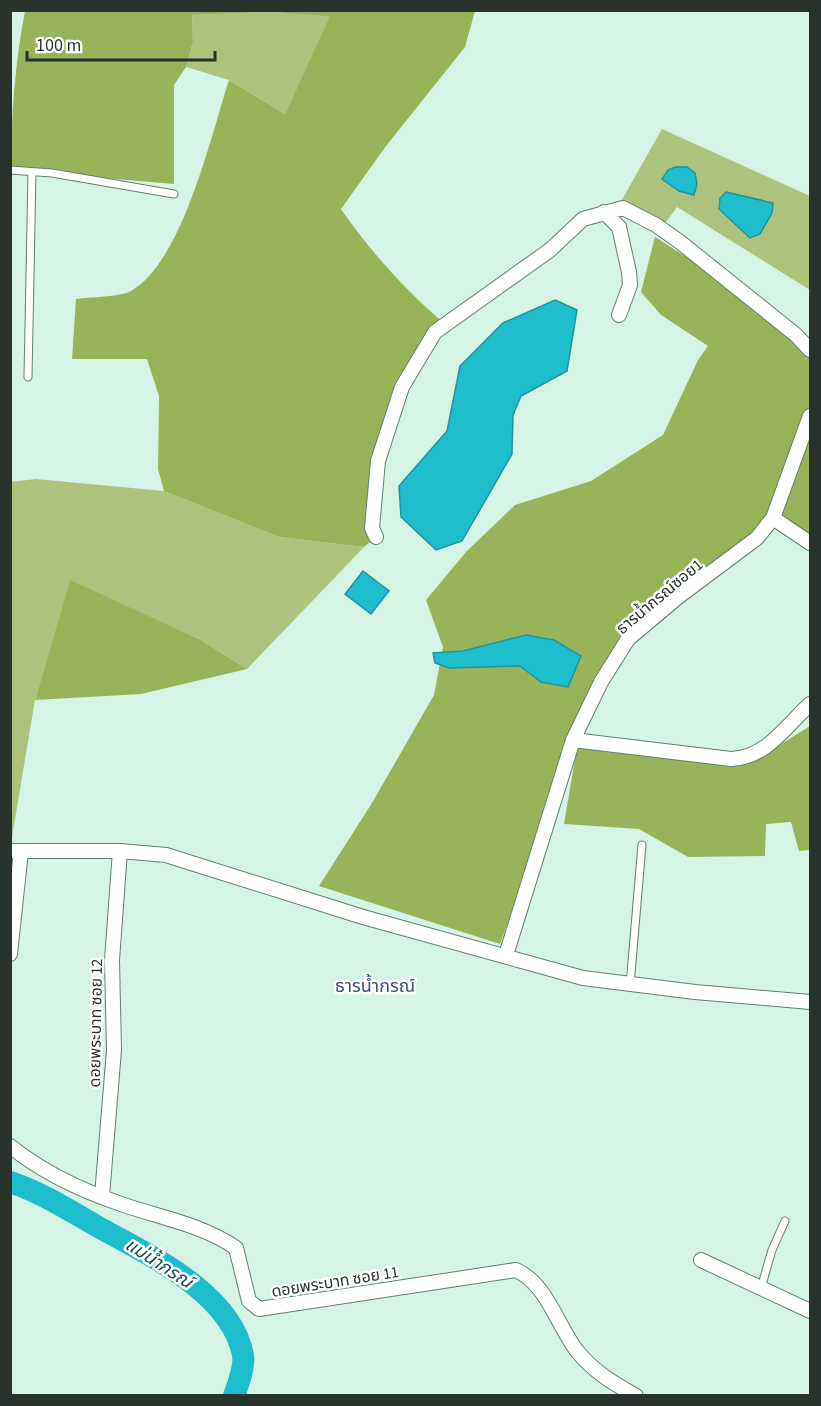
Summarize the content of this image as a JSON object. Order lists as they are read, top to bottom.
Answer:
{
  "streets": {
    "street": ["ธารน้ำกรณ์ซอย1", "ดอยพระบาท ซอย 12", "ดอยพระบาท ซอย 11"]
  },
  "crossings": [
    ["ดอยพระบาท ซอย 12", "ดอยพระบาท ซอย 11"]
  ],
  "districts": ["ธารน้ำกรณ์"],
  "water": ["แม่น้ำกรณ์"],
  "scale_bar": "100 m"
}
